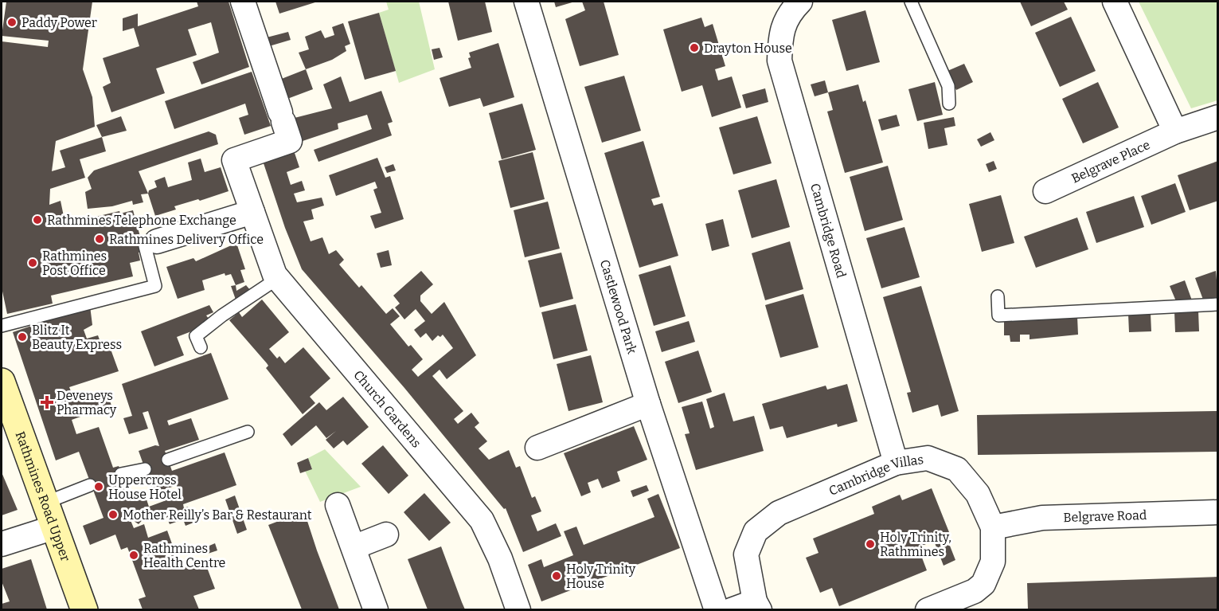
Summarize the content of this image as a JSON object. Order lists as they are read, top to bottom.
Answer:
{
  "streets": {
    "main road": ["Rathmines Road Upper"],
    "street": [
      "Belgrave Place",
      "Cambridge Road",
      "Castlewood Park",
      "Church Gardens",
      "Cambridge Villas",
      "Belgrave Road"
    ]
  },
  "crossings": [
    ["Cambridge Road", "Cambridge Villas"],
    ["Cambridge Villas", "Belgrave Road"]
  ],
  "places": {
    "other": [
      "Paddy Power",
      "Drayton House",
      "Rathmines Telephone Exchange",
      "Rathmines Delivery Office",
      "Rathmines Post Office",
      "Blitz It Beauty Express",
      "Uppercross House Hotel",
      "Mother Reilly’s Bar & Restaurant",
      "Holy Trinity, Rathmines",
      "Rathmines Health Centre",
      "Holy Trinity House"
    ],
    "health": ["Deveneys Pharmacy"]
  }
}
